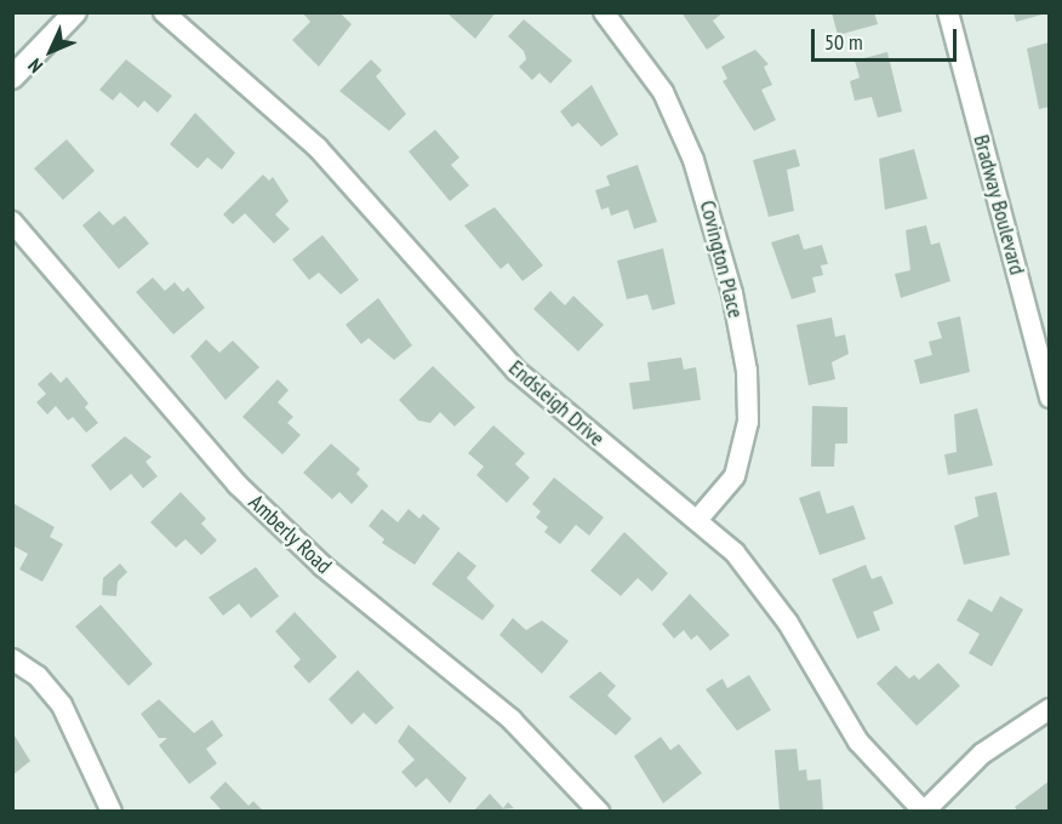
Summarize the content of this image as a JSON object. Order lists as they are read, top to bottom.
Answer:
{
  "streets": {
    "street": [
      "Bradway Boulevard",
      "Covington Place",
      "Endsleigh Drive",
      "Amberly Road"
    ]
  },
  "crossings": [
    ["Covington Place", "Endsleigh Drive"]
  ],
  "scale_bar": "50 m",
  "north": "bottom left"
}
